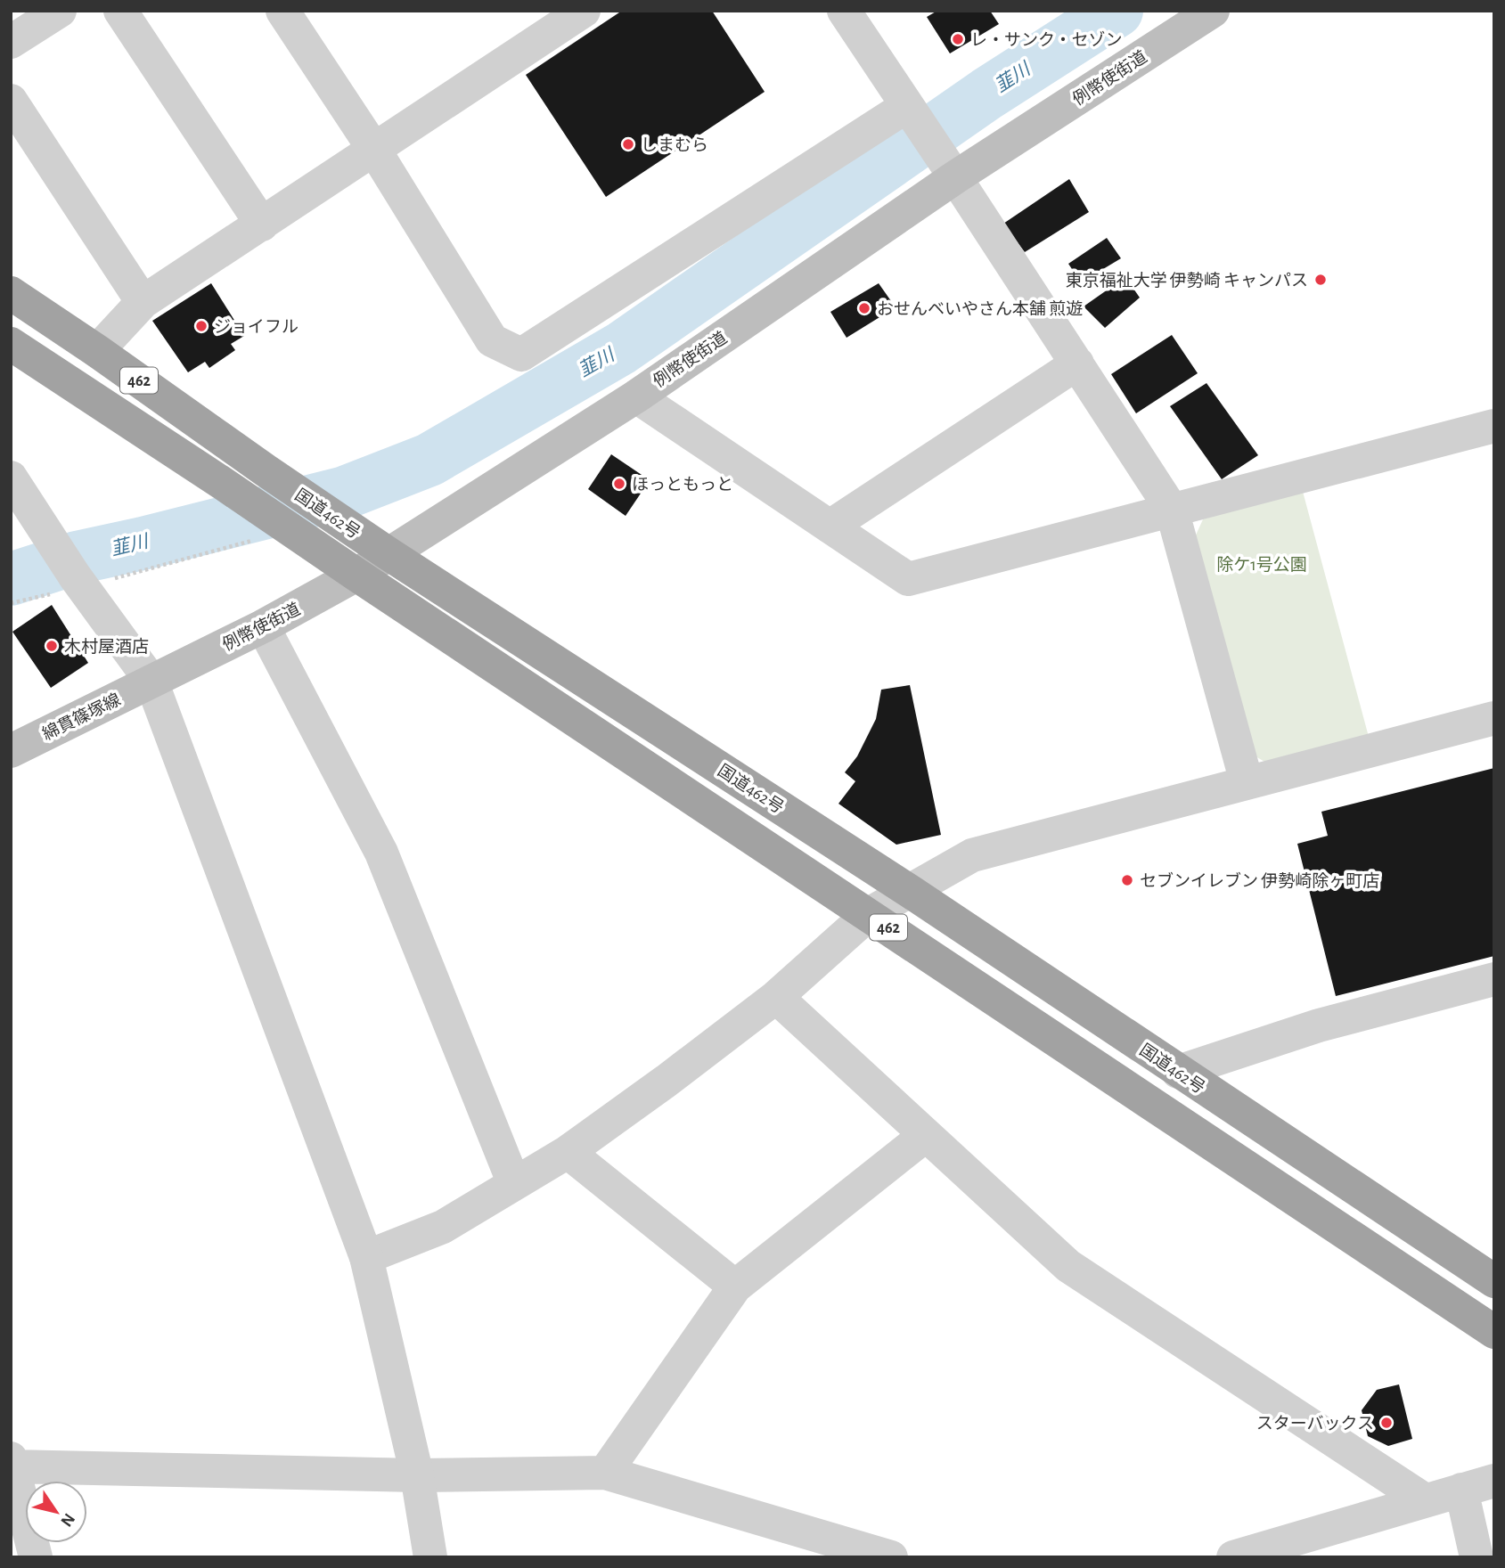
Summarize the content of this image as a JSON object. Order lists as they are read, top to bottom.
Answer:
{
  "streets": {
    "highway": ["462", "国道462号"],
    "main road": ["例幣使街道", "綿貫篠塚線"]
  },
  "crossings": [
    ["例幣使街道", "国道462号"],
    ["例幣使街道", "綿貫篠塚線"]
  ],
  "water": ["韮川"],
  "parks": ["除ケ1号公園"],
  "places": [
    "レ・サンク・セゾン",
    "しまむら",
    "東京福祉大学 伊勢崎 キャンパス",
    "おせんベいやさん本舗 煎遊",
    "ジョイフル",
    "ほっともっと",
    "木村屋酒店",
    "セブンイレブン 伊勢崎除ヶ町店",
    "スターバックス"
  ],
  "north": "bottom right"
}
